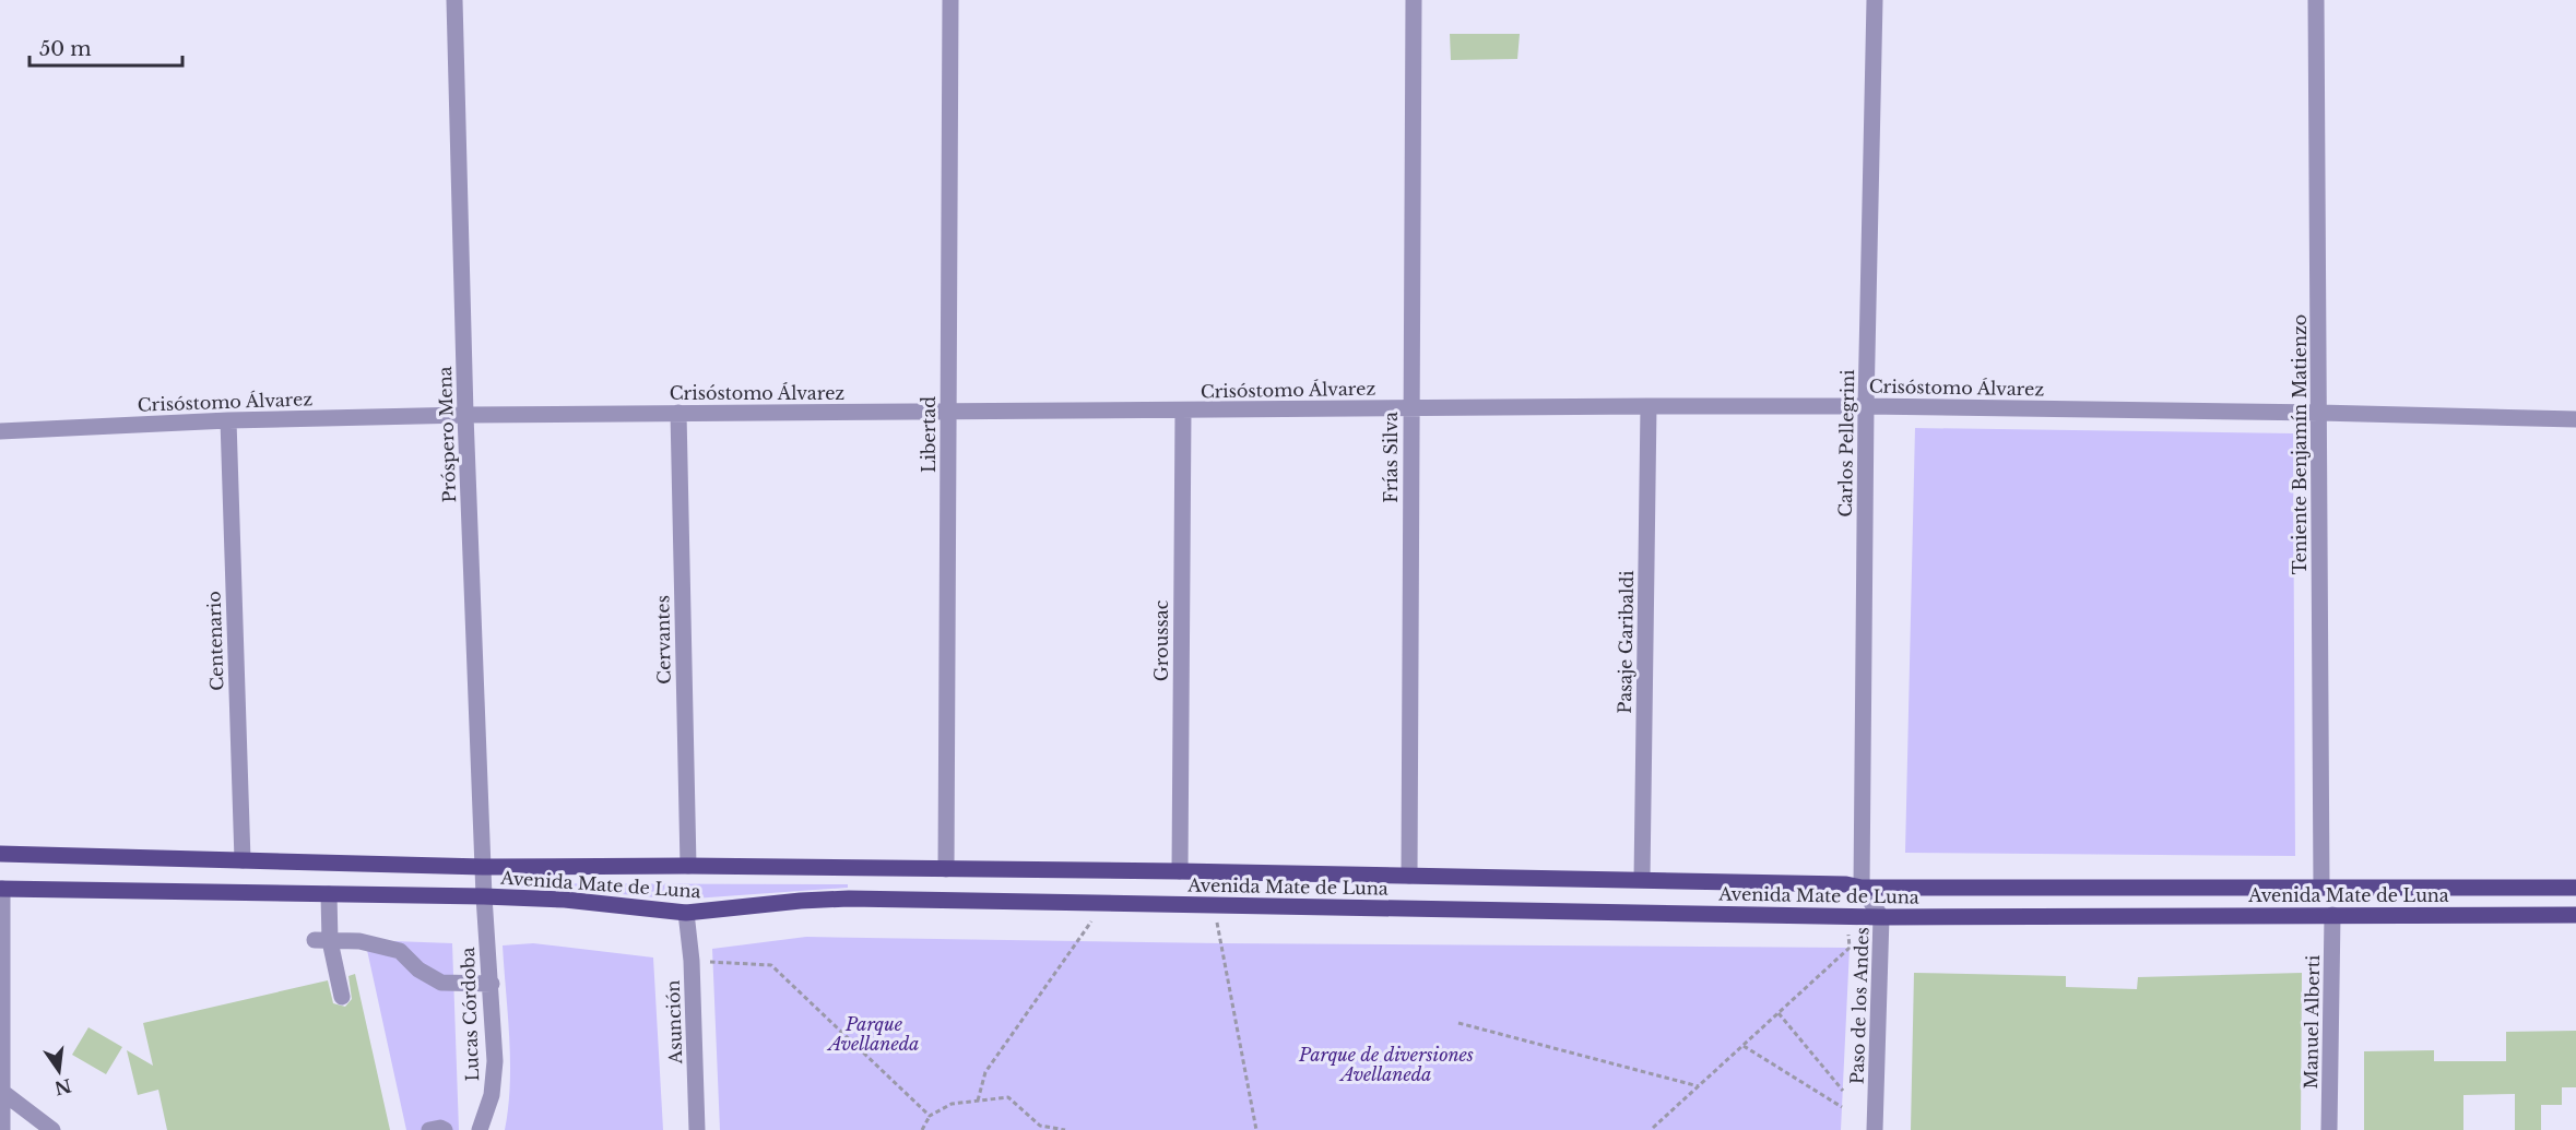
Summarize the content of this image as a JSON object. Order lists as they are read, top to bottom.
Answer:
{
  "streets": {
    "main road": ["Avenida Mate de Luna"],
    "street": [
      "Crisóstomo Álvarez",
      "Próspero Mena",
      "Libertad",
      "Carlos Pellegrini",
      "Teniente Benjamín Matienzo",
      "Frías Silva",
      "Cervantes",
      "Centenario",
      "Groussac",
      "Pasaje Garibaldi",
      "Paso de los Andes",
      "Lucas Córdoba",
      "Asunción",
      "Manuel Alberti"
    ]
  },
  "crossings": [
    ["Crisóstomo Álvarez", "Próspero Mena"],
    ["Crisóstomo Álvarez", "Libertad"],
    ["Crisóstomo Álvarez", "Carlos Pellegrini"],
    ["Crisóstomo Álvarez", "Teniente Benjamín Matienzo"],
    ["Crisóstomo Álvarez", "Frías Silva"],
    ["Crisóstomo Álvarez", "Cervantes"],
    ["Crisóstomo Álvarez", "Centenario"],
    ["Crisóstomo Álvarez", "Groussac"],
    ["Crisóstomo Álvarez", "Pasaje Garibaldi"],
    ["Próspero Mena", "Avenida Mate de Luna"],
    ["Próspero Mena", "Lucas Córdoba"],
    ["Libertad", "Avenida Mate de Luna"],
    ["Carlos Pellegrini", "Avenida Mate de Luna"],
    ["Carlos Pellegrini", "Paso de los Andes"],
    ["Teniente Benjamín Matienzo", "Avenida Mate de Luna"],
    ["Frías Silva", "Avenida Mate de Luna"],
    ["Cervantes", "Avenida Mate de Luna"],
    ["Centenario", "Avenida Mate de Luna"],
    ["Groussac", "Avenida Mate de Luna"],
    ["Pasaje Garibaldi", "Avenida Mate de Luna"],
    ["Avenida Mate de Luna", "Paso de los Andes"],
    ["Avenida Mate de Luna", "Lucas Córdoba"],
    ["Avenida Mate de Luna", "Asunción"],
    ["Avenida Mate de Luna", "Manuel Alberti"]
  ],
  "parks": ["Parque Avellaneda", "Parque de diversiones Avellaneda"],
  "scale_bar": "50 m",
  "north": "bottom"
}
